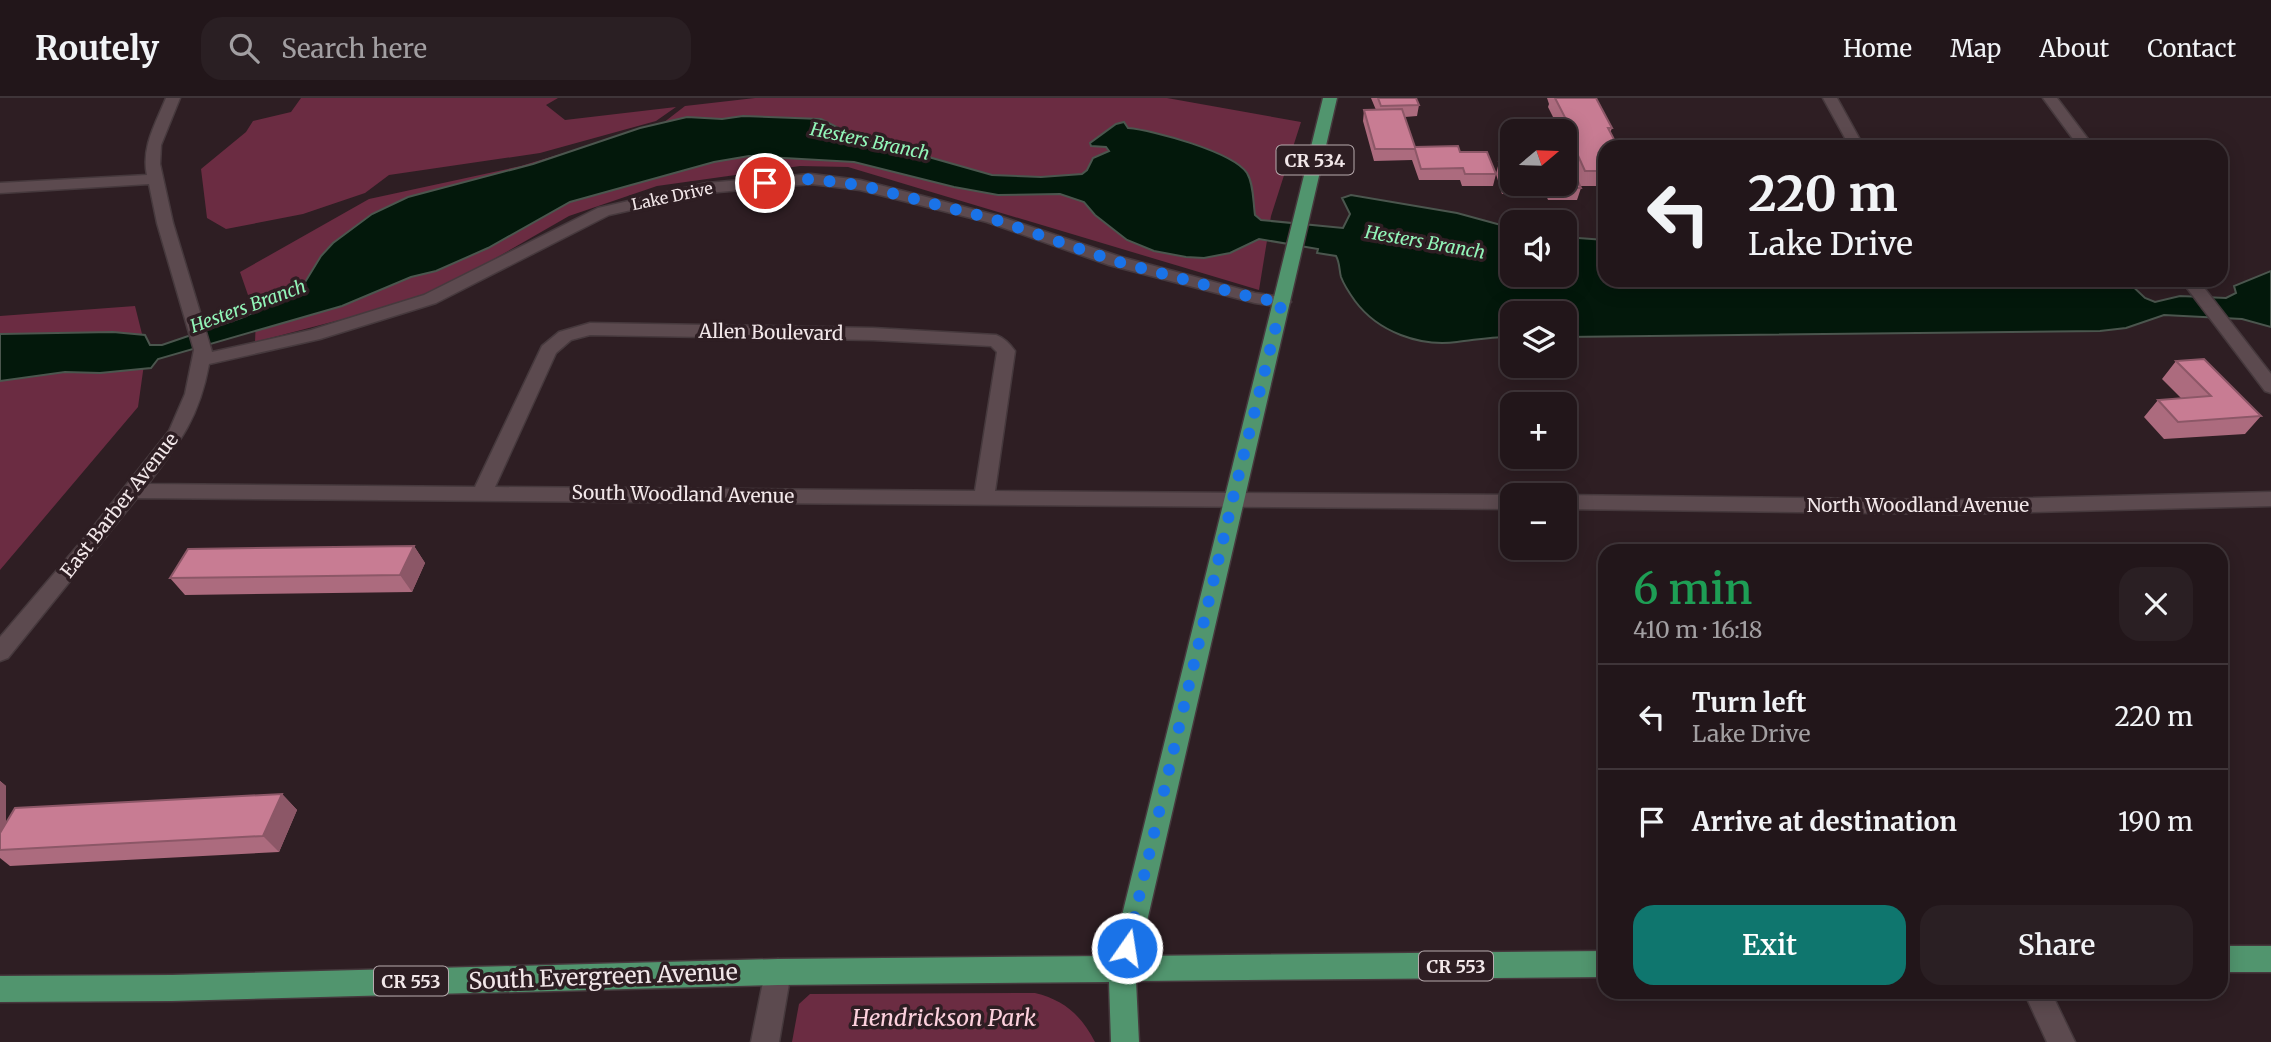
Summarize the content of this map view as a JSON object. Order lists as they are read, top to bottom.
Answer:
{
  "streets": {
    "main road": ["CR 534", "CR 553", "South Evergreen Avenue"],
    "street": [
      "Lake Drive",
      "Allen Boulevard",
      "South Woodland Avenue",
      "East Barber Avenue",
      "North Woodland Avenue"
    ]
  },
  "crossings": [
    ["CR 534", "Lake Drive"],
    ["CR 534", "South Woodland Avenue"],
    ["CR 534", "CR 553"],
    ["CR 534", "South Evergreen Avenue"],
    ["Lake Drive", "East Barber Avenue"],
    ["Allen Boulevard", "South Woodland Avenue"],
    ["South Woodland Avenue", "East Barber Avenue"],
    ["CR 553", "South Evergreen Avenue"]
  ],
  "water": ["Hesters Branch"],
  "parks": ["Hendrickson Park"],
  "north": "right",
  "page": {
    "header": "Routely",
    "search": "Search here",
    "nav": [
      "Home",
      "Map",
      "About",
      "Contact"
    ],
    "map_buttons": ["+", "−"],
    "turn": ["220 m", "Lake Drive"],
    "heading": ["6 min", "410 m · 16:18"],
    "list": [
      {
        "name": "Turn left",
        "note": "Lake Drive",
        "value": "220 m"
      },
      {
        "name": "Arrive at destination",
        "value": "190 m"
      }
    ],
    "buttons": ["Exit", "Share"]
  }
}
